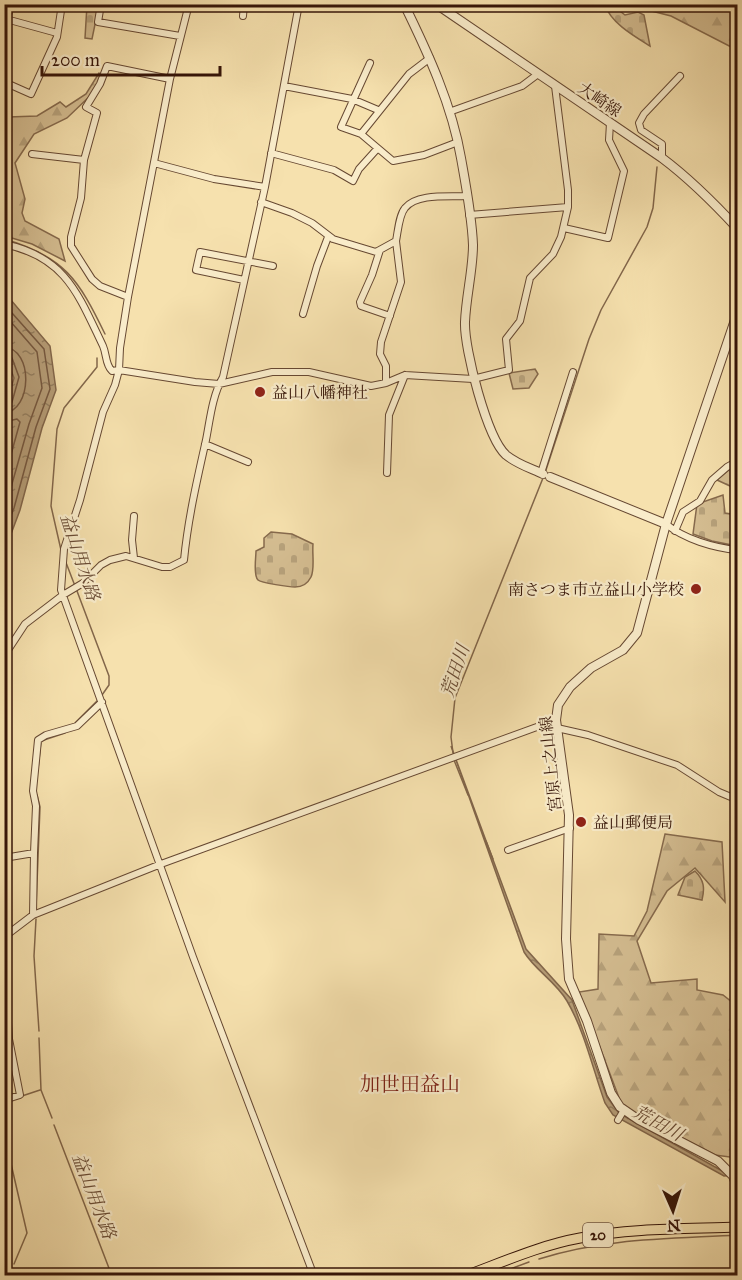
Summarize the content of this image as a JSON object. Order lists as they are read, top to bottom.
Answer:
{
  "streets": {
    "main road": ["20"],
    "street": ["大崎線", "宮原上之山線"]
  },
  "districts": ["加世田益山"],
  "water": ["益山用水路", "荒田川"],
  "places": ["益山八幡神社", "南さつま市立益山小学校", "益山郵便局"],
  "scale_bar": "200 m",
  "north": "bottom"
}
